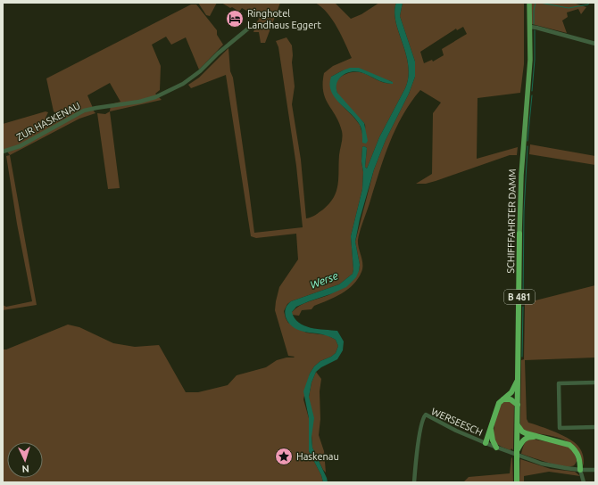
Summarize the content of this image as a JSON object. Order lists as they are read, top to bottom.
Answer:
{
  "streets": {
    "highway": ["SCHIFFFAHRTER DAMM", "B 481"],
    "street": ["ZUR HASKENAU", "WERSEESCH"]
  },
  "crossings": [
    ["SCHIFFFAHRTER DAMM", "B 481"],
    ["B 481", "WERSEESCH"]
  ],
  "water": ["Werse"],
  "places": {
    "hotel": ["Ringhotel Landhaus Eggert"],
    "place": ["Haskenau"]
  },
  "north": "bottom"
}
